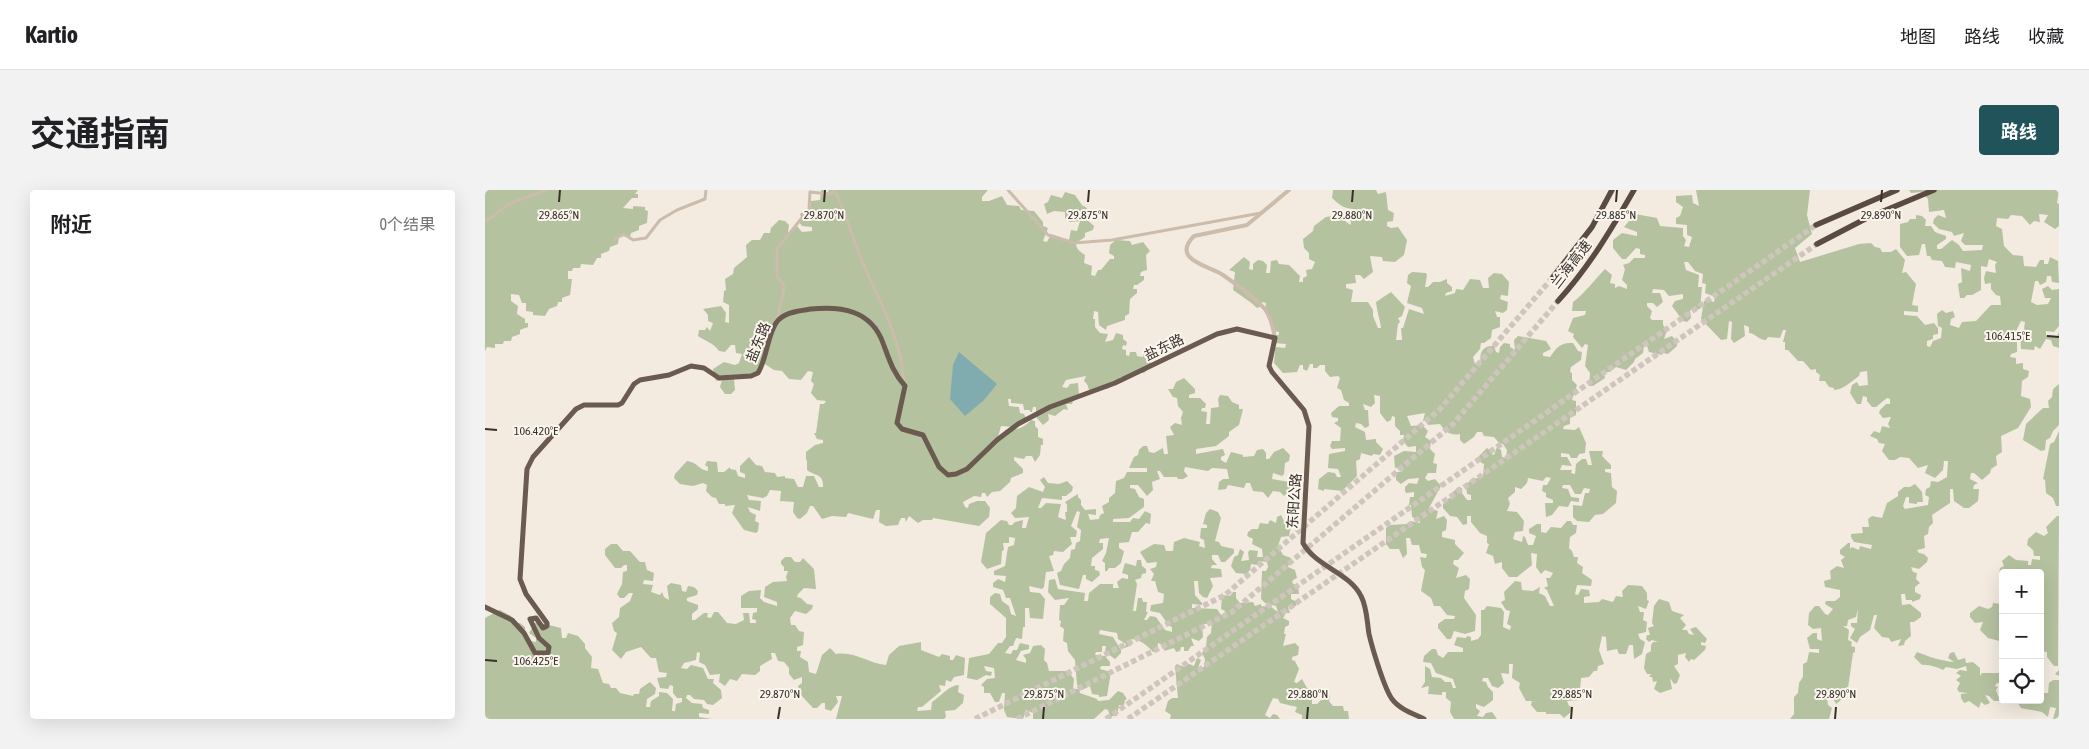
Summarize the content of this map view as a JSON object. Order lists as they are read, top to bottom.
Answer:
{
  "streets": {
    "highway": ["兰海高速", "盐东路", "东阳公路"]
  },
  "crossings": [
    ["盐东路", "东阳公路"]
  ],
  "page": {
    "header": "Kartio",
    "nav": ["地图", "路线", "收藏"],
    "title": "交通指南",
    "buttons": "路线",
    "heading": ["附近", "0个结果"],
    "map_buttons": ["+", "−"]
  },
  "coordinates": [
    "29.865°N",
    "29.870°N",
    "29.875°N",
    "29.880°N",
    "29.885°N",
    "29.890°N",
    "106.415°E",
    "106.420°E",
    "106.425°E"
  ]
}
